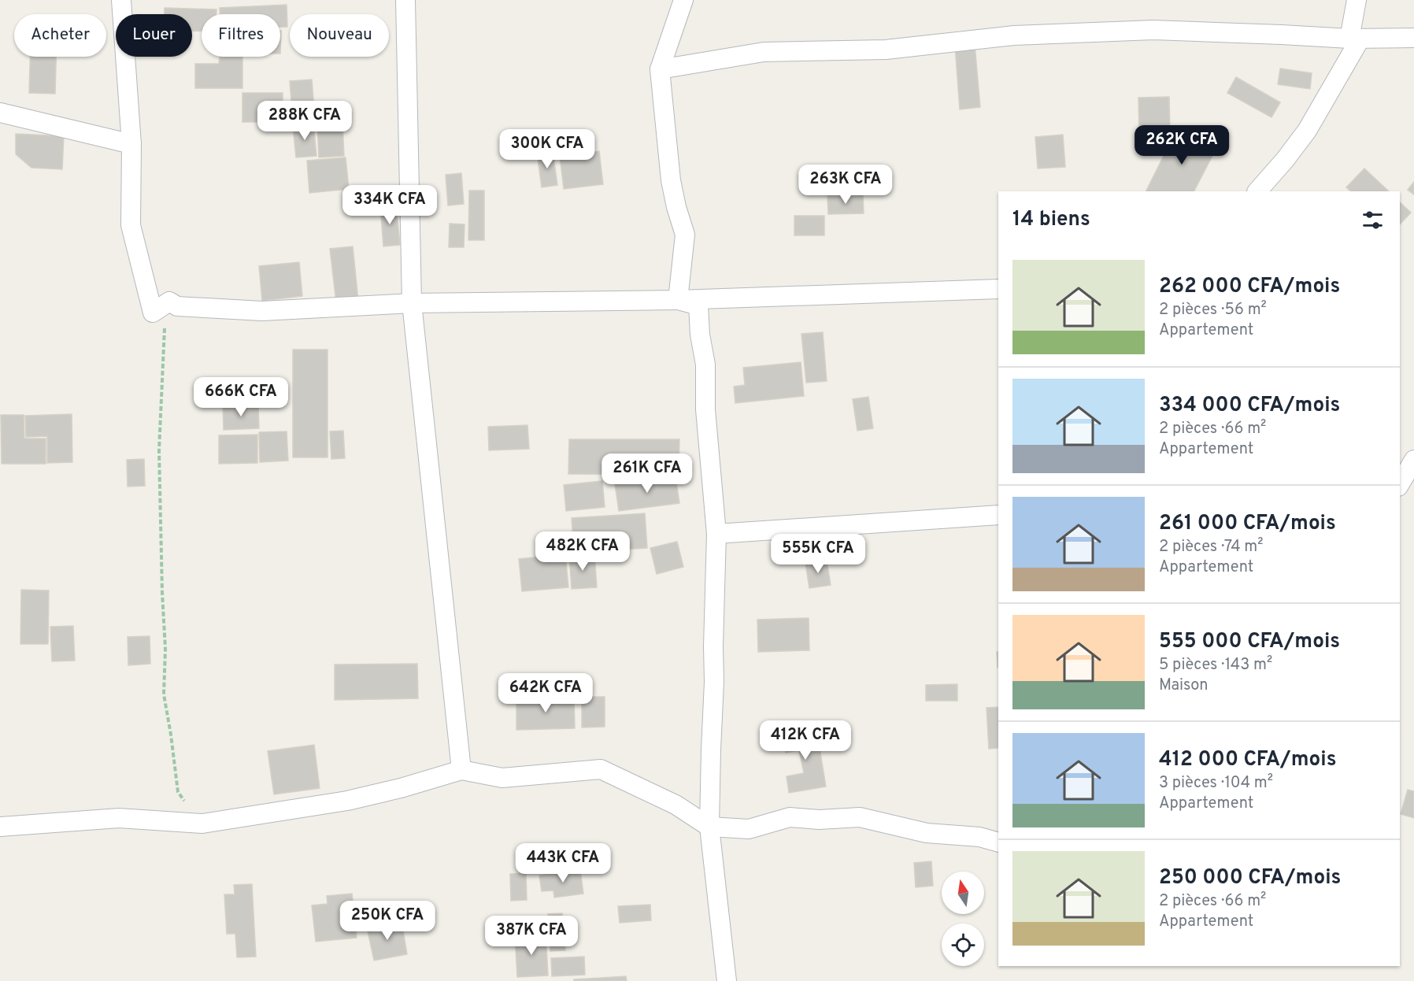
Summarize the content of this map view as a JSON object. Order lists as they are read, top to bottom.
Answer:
{
  "north": "top",
  "page": {
    "chip": [
      "Acheter",
      "Louer",
      "Filtres",
      "Nouveau"
    ],
    "price": [
      "288K CFA",
      "262K CFA",
      "300K CFA",
      "263K CFA",
      "334K CFA",
      "666K CFA",
      "261K CFA",
      "482K CFA",
      "555K CFA",
      "642K CFA",
      "412K CFA",
      "443K CFA",
      "250K CFA",
      "387K CFA"
    ],
    "heading": "14 biens",
    "list": [
      {
        "name": "262 000 CFA/mois",
        "note": "2 pièces · 56 m² · Appartement"
      },
      {
        "name": "334 000 CFA/mois",
        "note": "2 pièces · 66 m² · Appartement"
      },
      {
        "name": "261 000 CFA/mois",
        "note": "2 pièces · 74 m² · Appartement"
      },
      {
        "name": "555 000 CFA/mois",
        "note": "5 pièces · 143 m² · Maison"
      },
      {
        "name": "412 000 CFA/mois",
        "note": "3 pièces · 104 m² · Appartement"
      },
      {
        "name": "250 000 CFA/mois",
        "note": "2 pièces · 66 m² · Appartement"
      }
    ]
  }
}
